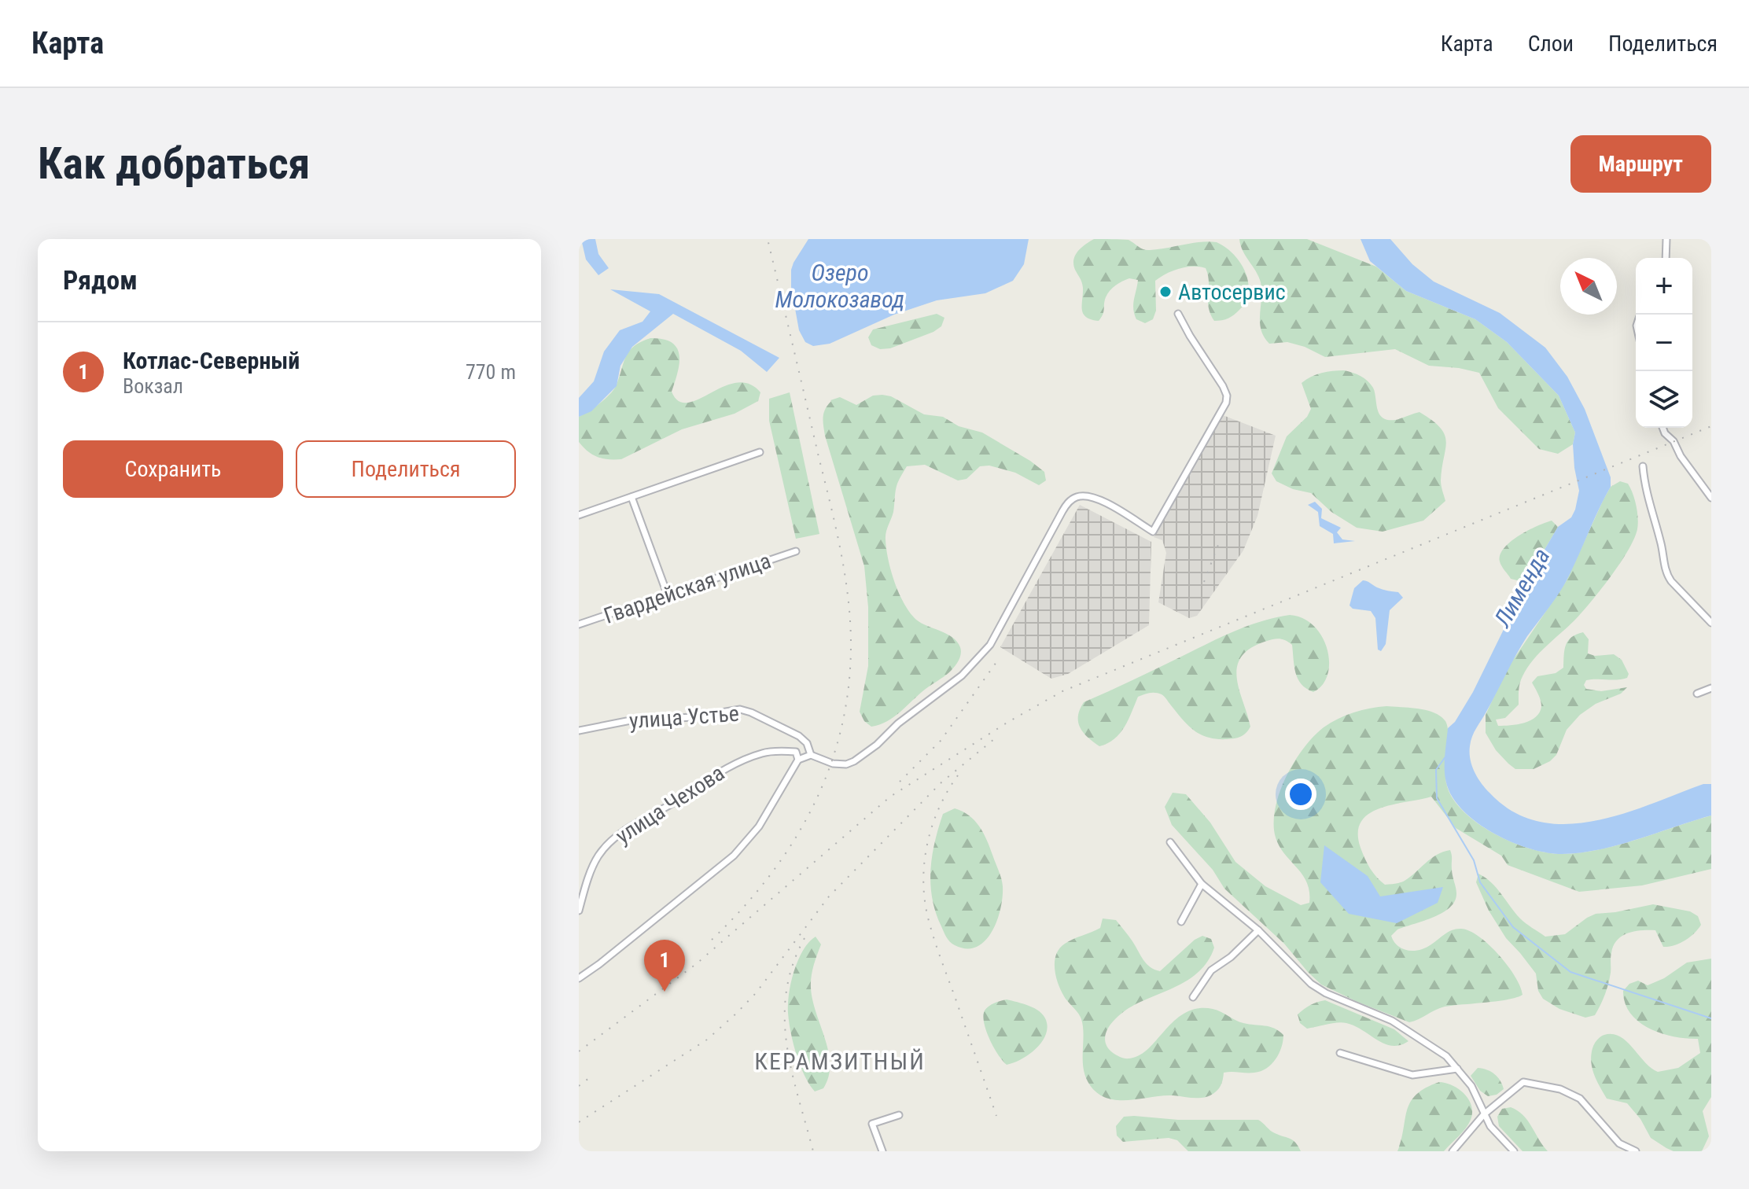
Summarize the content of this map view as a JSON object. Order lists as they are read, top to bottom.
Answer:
{
  "streets": {
    "street": ["Гвардейская улица", "улица Устье", "улица Чехова"]
  },
  "districts": ["КЕРАМЗИТНЫЙ"],
  "water": ["Озеро Молокозавод", "Лименда"],
  "places": ["Автосервис"],
  "north": "top left",
  "page": {
    "header": "Карта",
    "nav": ["Карта", "Слои", "Поделиться"],
    "buttons": [
      "Маршрут",
      ["Сохранить", "Поделиться"]
    ],
    "title": "Как добраться",
    "heading": "Рядом",
    "map_buttons": ["+", "−"],
    "list": [
      {
        "mark": "1",
        "name": "Котлас-Северный",
        "note": "Вокзал",
        "value": "770 m"
      }
    ],
    "pins": "1"
  }
}
